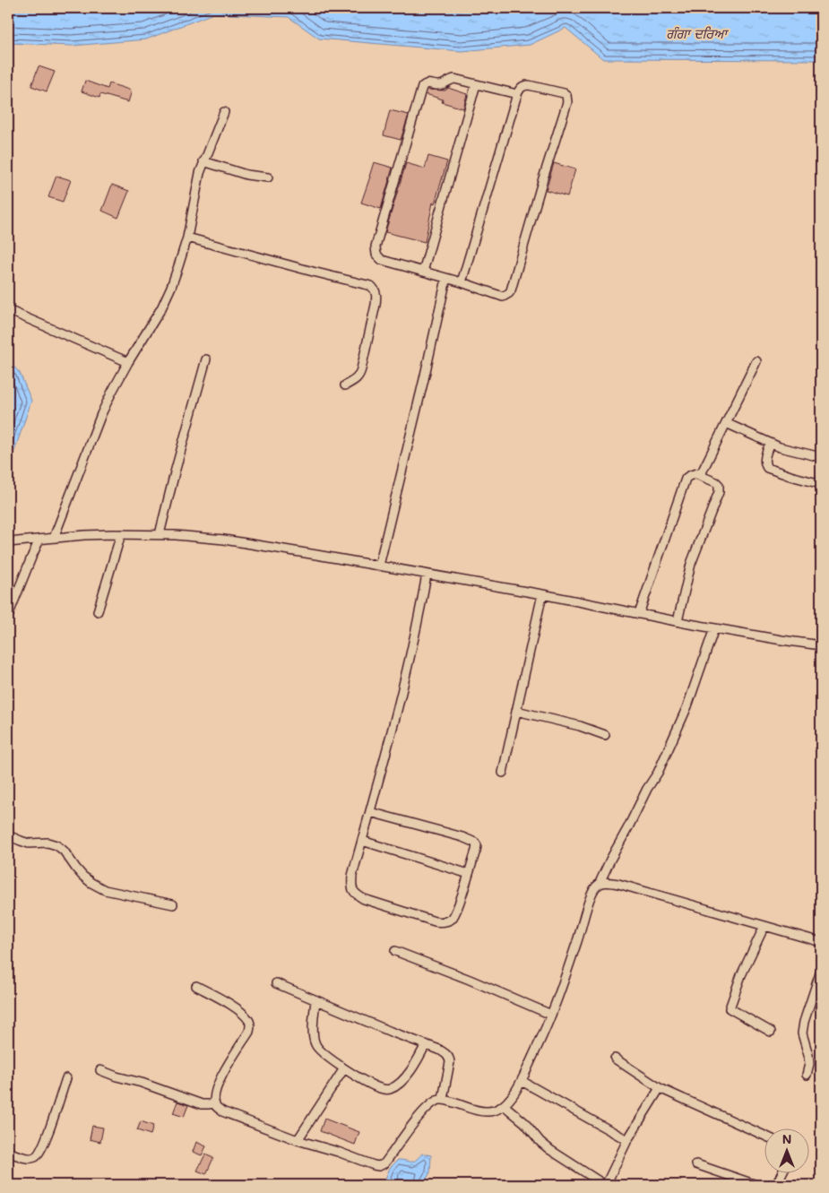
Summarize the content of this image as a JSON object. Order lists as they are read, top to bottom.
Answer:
{
  "water": ["ਗੰਗਾ ਦਰਿਆ"],
  "north": "top"
}
